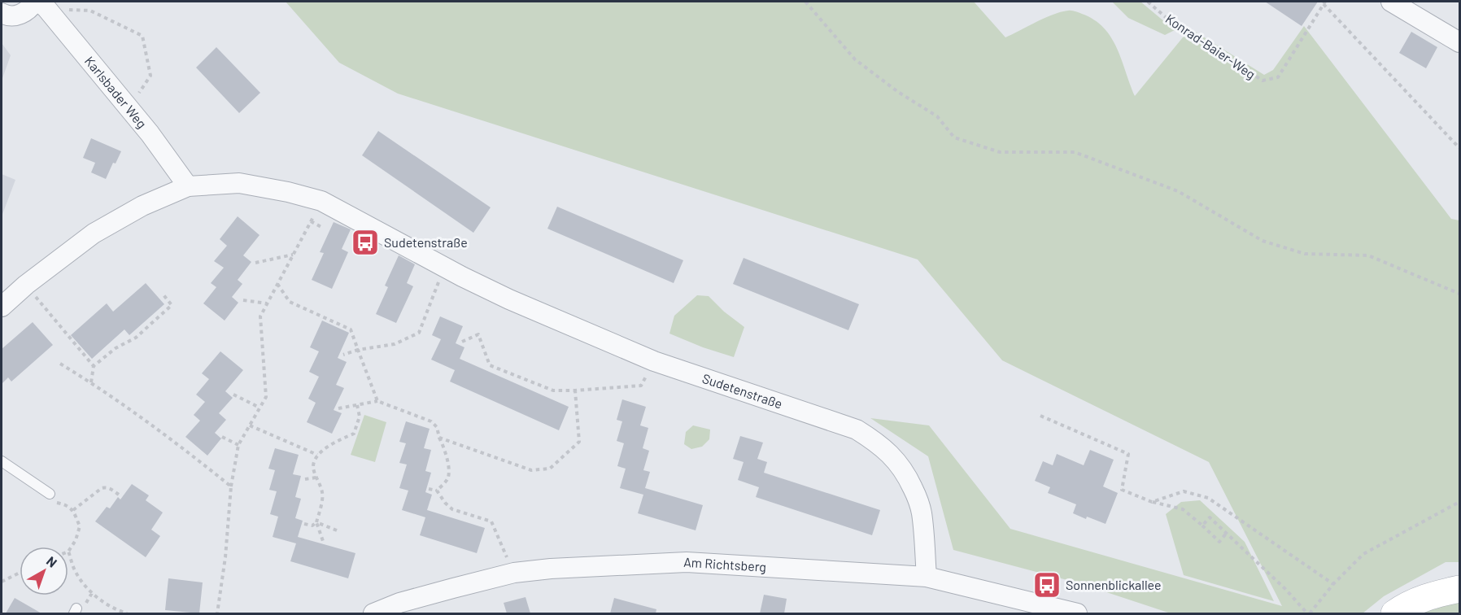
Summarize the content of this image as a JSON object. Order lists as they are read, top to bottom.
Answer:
{
  "streets": {
    "street": ["Karlsbader Weg", "Sudetenstraße", "Am Richtsberg"],
    "path": ["Konrad-Baier-Weg"]
  },
  "crossings": [
    ["Karlsbader Weg", "Sudetenstraße"],
    ["Sudetenstraße", "Am Richtsberg"]
  ],
  "places": {
    "bus stop": ["Sudetenstraße", "Sonnenblickallee"]
  },
  "north": "top right"
}
